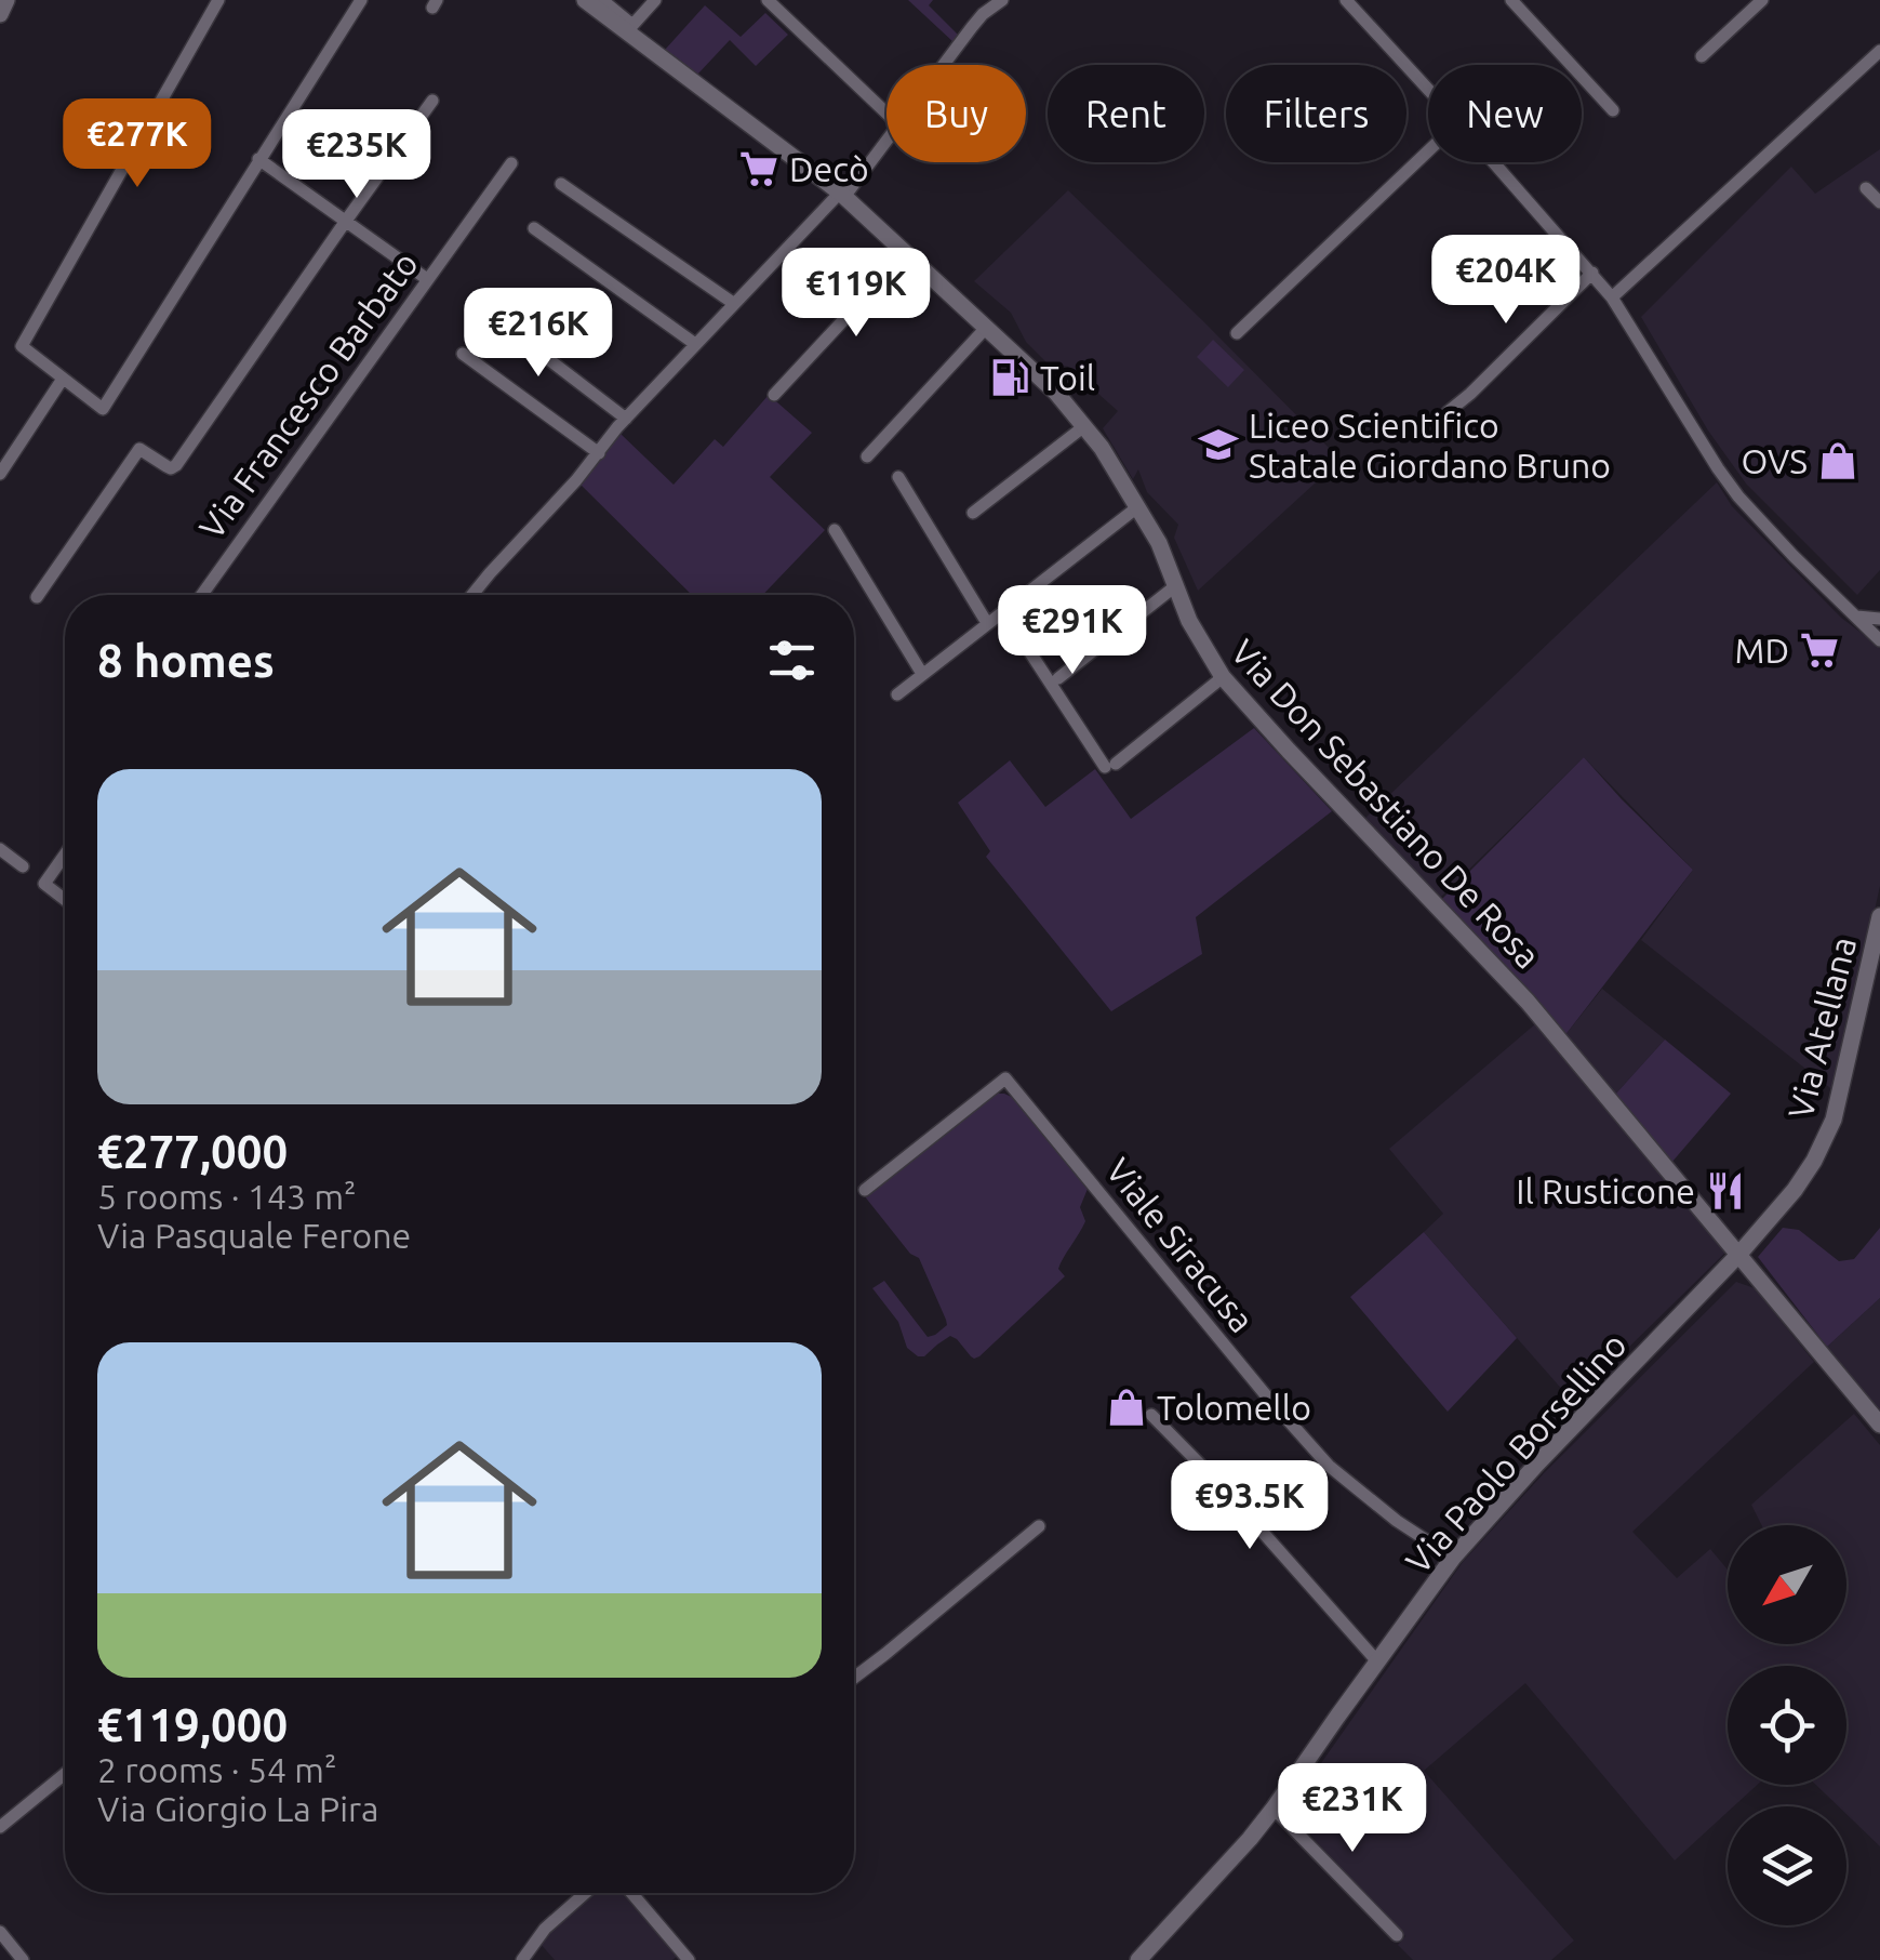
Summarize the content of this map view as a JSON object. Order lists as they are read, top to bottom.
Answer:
{
  "streets": {
    "street": [
      "Via Francesco Barbato",
      "Via Don Sebastiano De Rosa",
      "Via Atellana",
      "Viale Siracusa",
      "Via Paolo Borsellino"
    ]
  },
  "crossings": [
    ["Via Don Sebastiano De Rosa", "Via Atellana"],
    ["Via Don Sebastiano De Rosa", "Via Paolo Borsellino"],
    ["Via Atellana", "Via Paolo Borsellino"],
    ["Viale Siracusa", "Via Paolo Borsellino"]
  ],
  "places": {
    "supermarket": ["Decò", "MD"],
    "fuel station": ["Toil"],
    "school or university": ["Liceo Scientifico Statale Giordano Bruno"],
    "shop": ["OVS", "Tolomello"],
    "restaurant": ["Il Rusticone"]
  },
  "north": "bottom left",
  "page": {
    "chip": [
      "Buy",
      "Rent",
      "Filters",
      "New"
    ],
    "price": [
      "€277K",
      "€235K",
      "€204K",
      "€119K",
      "€216K",
      "€291K",
      "€93.5K",
      "€231K"
    ],
    "heading": "8 homes",
    "list": [
      {
        "name": "€277,000",
        "note": "5 rooms · 143 m² · Via Pasquale Ferone"
      },
      {
        "name": "€119,000",
        "note": "2 rooms · 54 m² · Via Giorgio La Pira"
      }
    ]
  }
}
